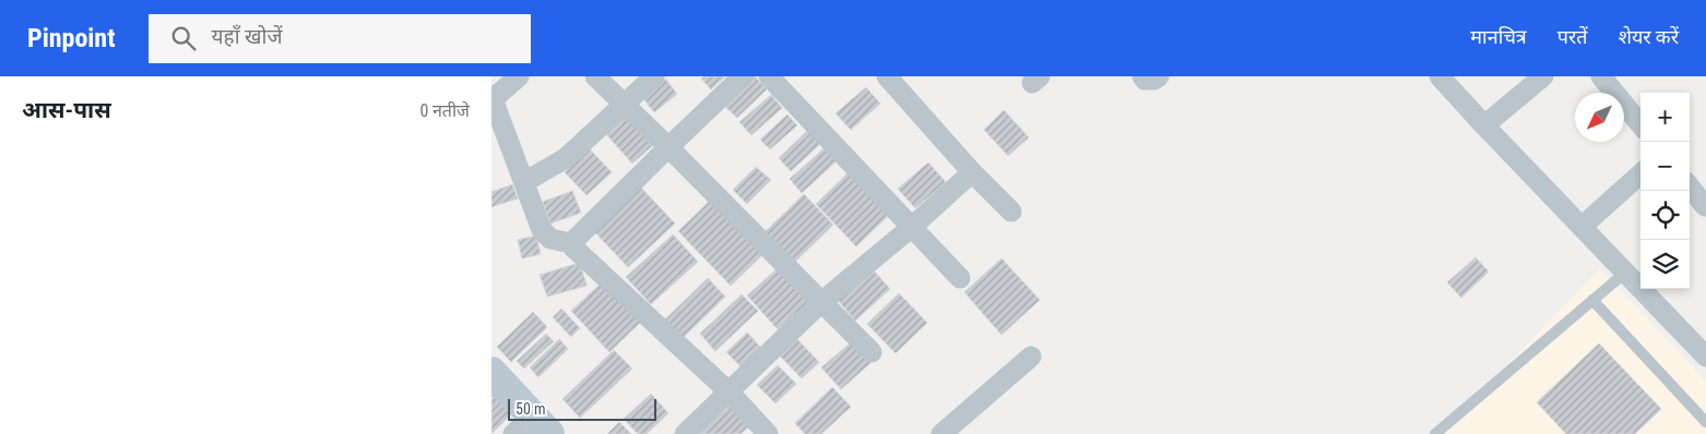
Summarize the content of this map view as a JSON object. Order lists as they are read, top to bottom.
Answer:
{
  "scale_bar": "50 m",
  "north": "bottom left",
  "page": {
    "header": "Pinpoint",
    "search": "यहाँ खोजें",
    "nav": ["मानचित्र", "परतें", "शेयर करें"],
    "heading": ["आस-पास", "0 नतीजे"],
    "map_buttons": ["+", "−"],
    "scale": "50 m"
  }
}
